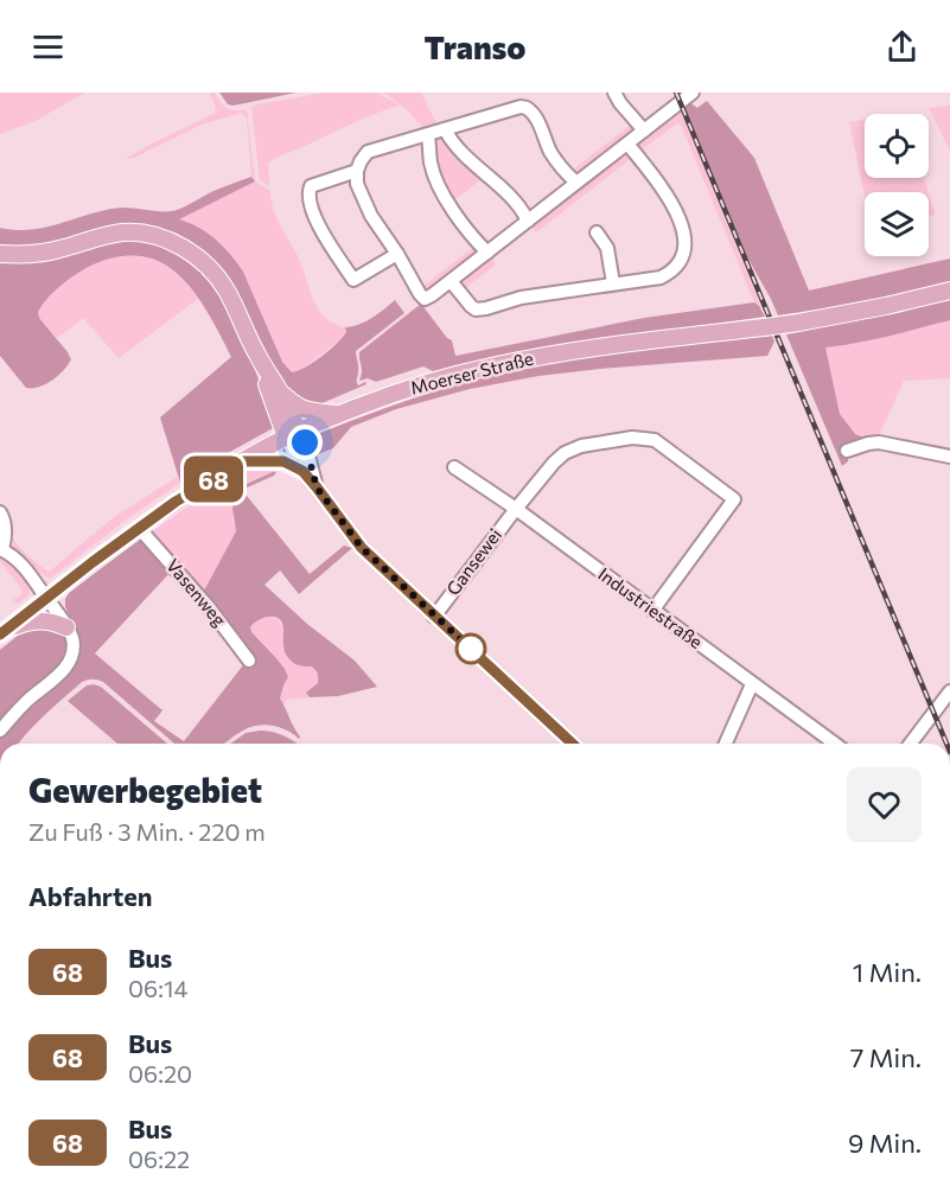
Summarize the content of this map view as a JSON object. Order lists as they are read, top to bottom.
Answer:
{
  "streets": {
    "main road": ["Moerser Straße"],
    "street": ["Gansewei", "Vasenweg", "Industriestraße"]
  },
  "crossings": [
    ["Moerser Straße", "Vasenweg"],
    ["Gansewei", "Industriestraße"]
  ],
  "lines": ["bus line 68"],
  "page": {
    "header": "Transo",
    "on_map": "68",
    "heading": [
      ["Gewerbegebiet", "Zu Fuß · 3 Min. · 220 m"],
      "Abfahrten"
    ],
    "list": [
      {
        "mark": "68",
        "name": "Bus",
        "note": "06:14",
        "value": "1 Min."
      },
      {
        "mark": "68",
        "name": "Bus",
        "note": "06:20",
        "value": "7 Min."
      },
      {
        "mark": "68",
        "name": "Bus",
        "note": "06:22",
        "value": "9 Min."
      }
    ]
  }
}
